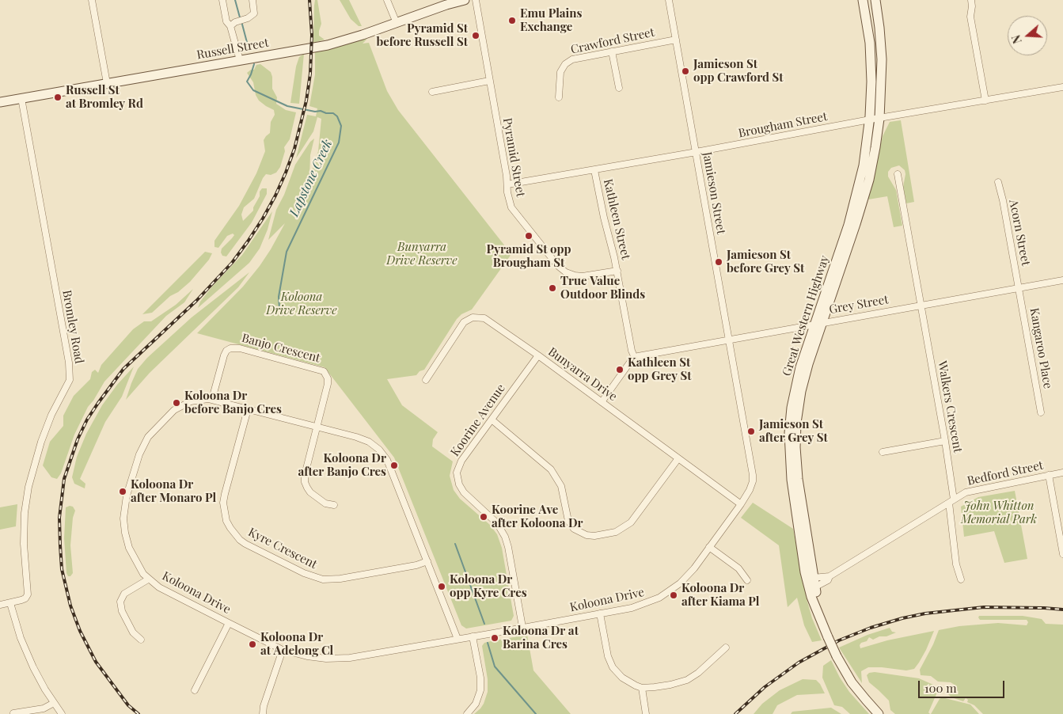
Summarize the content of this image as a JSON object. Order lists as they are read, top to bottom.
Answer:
{
  "streets": {
    "main road": ["Russell Street", "Great Western Highway"],
    "street": [
      "Crawford Street",
      "Brougham Street",
      "Pyramid Street",
      "Jamieson Street",
      "Kathleen Street",
      "Acorn Street",
      "Grey Street",
      "Bromley Road",
      "Banjo Crescent",
      "Kangaroo Place",
      "Bunyarra Drive",
      "Walkers Crescent",
      "Koorine Avenue",
      "Bedford Street",
      "Kyre Crescent",
      "Koloona Drive"
    ]
  },
  "crossings": [
    ["Crawford Street", "Jamieson Street"],
    ["Russell Street", "Bromley Road"],
    ["Brougham Street", "Pyramid Street"],
    ["Brougham Street", "Jamieson Street"],
    ["Brougham Street", "Kathleen Street"],
    ["Brougham Street", "Great Western Highway"],
    ["Pyramid Street", "Kathleen Street"],
    ["Jamieson Street", "Grey Street"],
    ["Jamieson Street", "Bunyarra Drive"],
    ["Jamieson Street", "Koloona Drive"],
    ["Kathleen Street", "Grey Street"],
    ["Acorn Street", "Grey Street"],
    ["Acorn Street", "Kangaroo Place"],
    ["Grey Street", "Great Western Highway"],
    ["Grey Street", "Kangaroo Place"],
    ["Grey Street", "Walkers Crescent"],
    ["Banjo Crescent", "Koloona Drive"],
    ["Bunyarra Drive", "Koorine Avenue"],
    ["Bunyarra Drive", "Koloona Drive"],
    ["Walkers Crescent", "Bedford Street"],
    ["Koorine Avenue", "Koloona Drive"],
    ["Kyre Crescent", "Koloona Drive"]
  ],
  "water": ["Lapstone Creek"],
  "parks": ["Bunyarra Drive Reserve", "Koloona Drive Reserve", "John Whitton Memorial Park"],
  "places": [
    "Emu Plains Exchange",
    "Pyramid St before Russell St",
    "Jamieson St opp Crawford St",
    "Russell St at Bromley Rd",
    "Pyramid St opp Brougham St",
    "Jamieson St before Grey St",
    "True Value Outdoor Blinds",
    "Kathleen St opp Grey St",
    "Koloona Dr before Banjo Cres",
    "Jamieson St after Grey St",
    "Koloona Dr after Banjo Cres",
    "Koloona Dr after Monaro Pl",
    "Koorine Ave after Koloona Dr",
    "Koloona Dr opp Kyre Cres",
    "Koloona Dr after Kiama Pl",
    "Koloona Dr at Barina Cres",
    "Koloona Dr at Adelong Cl"
  ],
  "scale_bar": "100 m",
  "north": "left"
}
